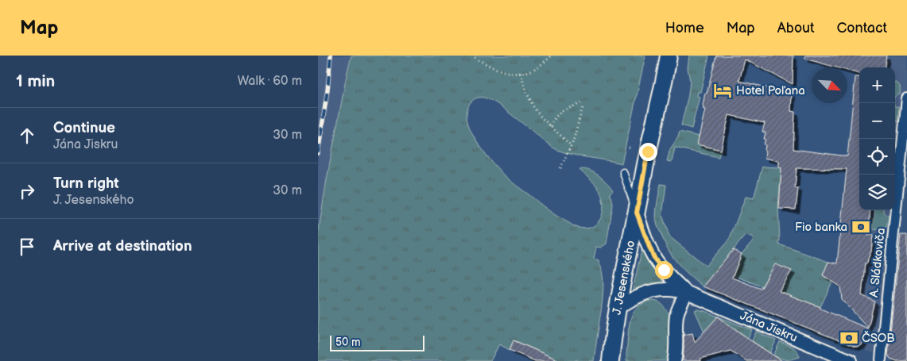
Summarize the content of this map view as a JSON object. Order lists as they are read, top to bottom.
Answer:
{
  "streets": {
    "street": ["A. Sládkoviča", "J. Jesenského", "Jána Jiskru"]
  },
  "crossings": [
    ["J. Jesenského", "Jána Jiskru"]
  ],
  "places": {
    "hotel": ["Hotel Poľana"],
    "bank": ["Fio banka", "ČSOB"]
  },
  "scale_bar": "50 m",
  "north": "bottom right",
  "page": {
    "header": "Map",
    "nav": [
      "Home",
      "Map",
      "About",
      "Contact"
    ],
    "heading": ["1 min", "Walk · 60 m"],
    "map_buttons": ["+", "−"],
    "list": [
      ["Continue", "Jána Jiskru", "30 m"],
      ["Turn right", "J. Jesenského", "30 m"],
      "Arrive at destination"
    ],
    "scale": "50 m"
  }
}
